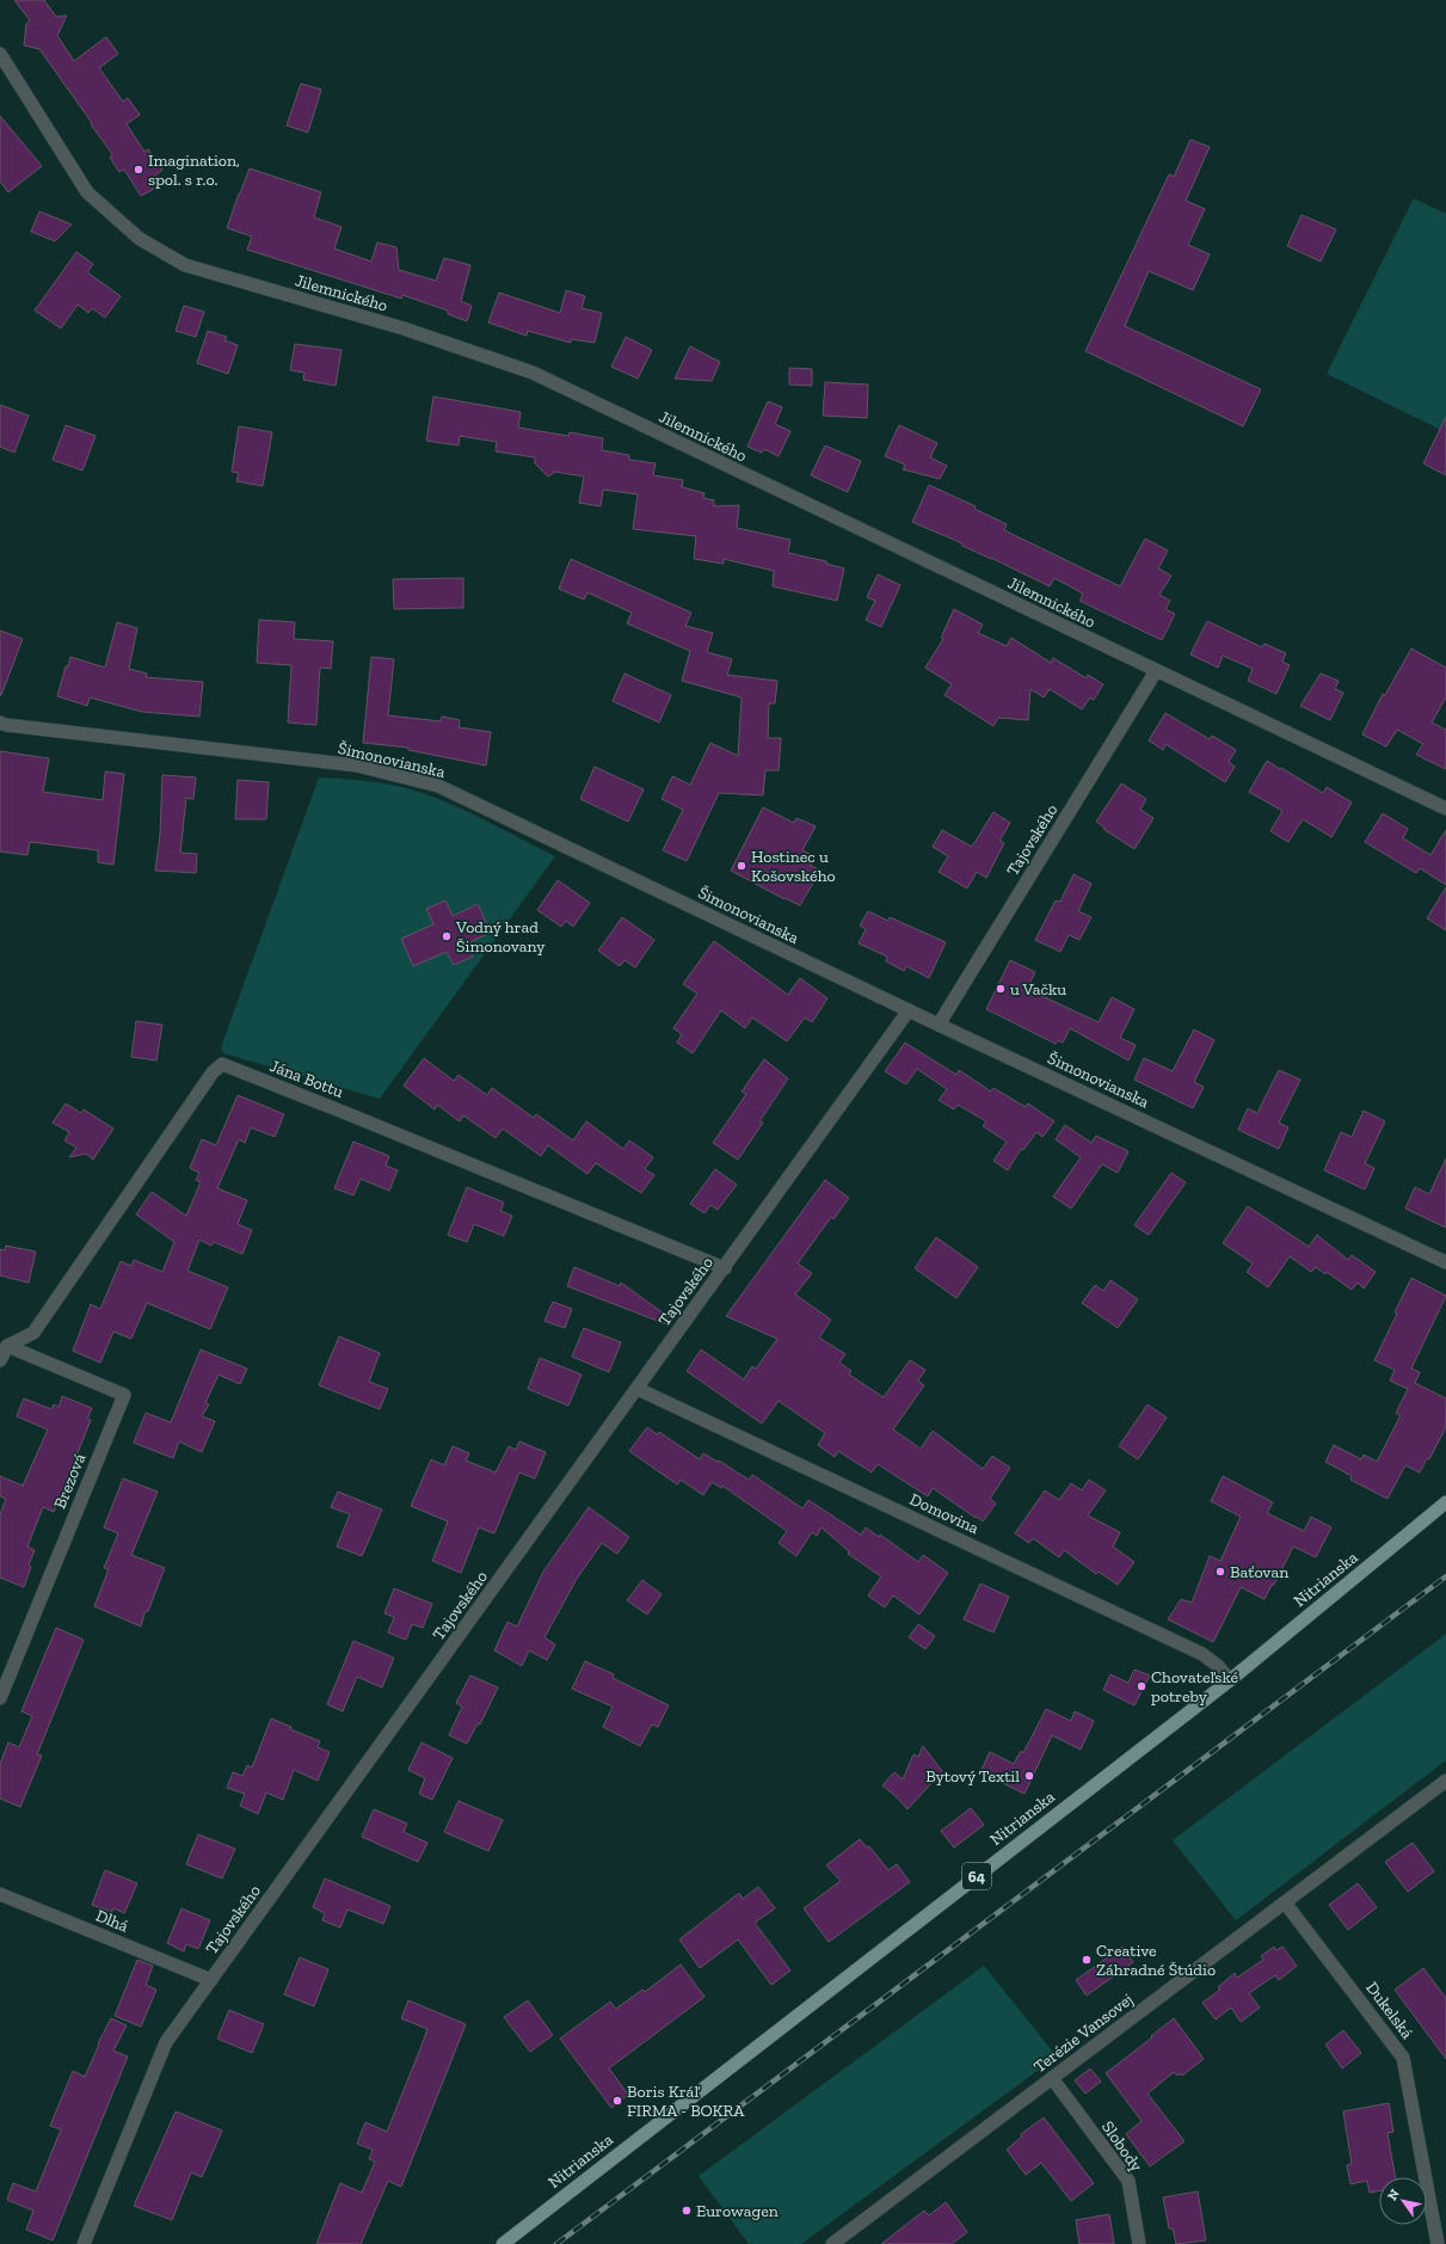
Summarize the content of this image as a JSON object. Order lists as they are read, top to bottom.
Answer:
{
  "streets": {
    "main road": ["Nitrianska", "64"],
    "street": [
      "Jilemnického",
      "Šimonovianska",
      "Tajovského",
      "Jána Bottu",
      "Brezová",
      "Domovina",
      "Dlhá",
      "Dukelská",
      "Terézie Vansovej",
      "Slobody"
    ]
  },
  "crossings": [
    ["Jilemnického", "Tajovského"],
    ["Šimonovianska", "Tajovského"],
    ["Tajovského", "Jána Bottu"],
    ["Tajovského", "Domovina"],
    ["Tajovského", "Dlhá"],
    ["Jána Bottu", "Brezová"],
    ["Domovina", "Nitrianska"],
    ["Dukelská", "Terézie Vansovej"],
    ["Terézie Vansovej", "Slobody"]
  ],
  "places": [
    "Imagination, spol. s r.o.",
    "Hostinec u Košovského",
    "Vodný hrad Šimonovany",
    "u Vačku",
    "Baťovan",
    "Chovateľské potreby",
    "Bytový Textil",
    "Creative Záhradné Štúdio",
    "Boris Kráľ FIRMA - BOKRA",
    "Eurowagen"
  ],
  "north": "top left"
}
